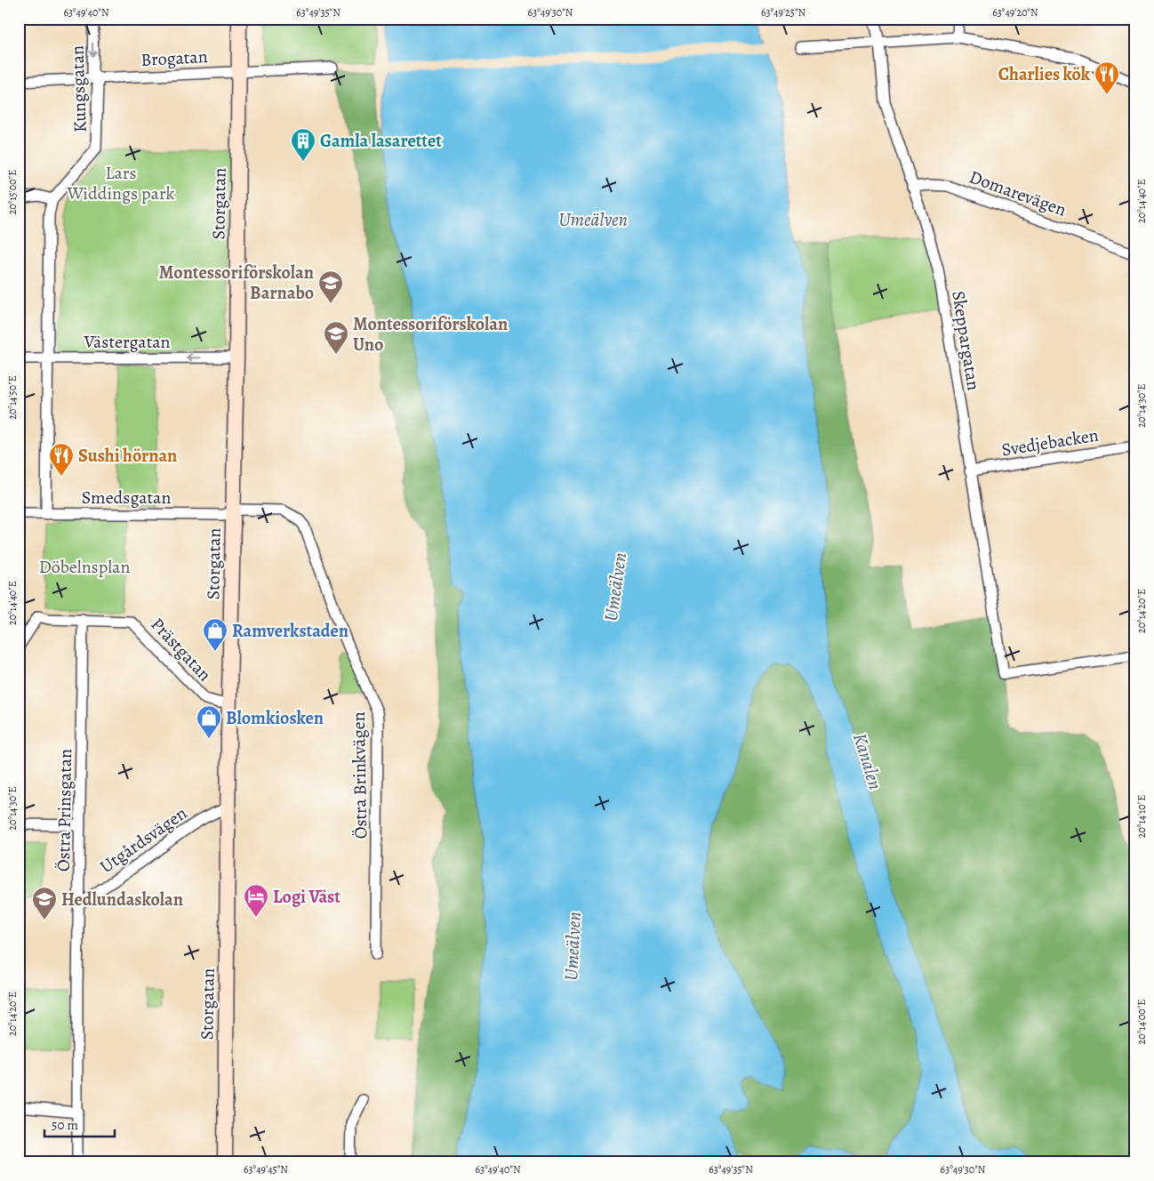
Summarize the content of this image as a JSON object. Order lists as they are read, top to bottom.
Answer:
{
  "streets": {
    "street": [
      "Brogatan",
      "Kungsgatan",
      "Domarevägen",
      "Storgatan",
      "Skeppargatan",
      "Västergatan",
      "Svedjebacken",
      "Smedsgatan",
      "Prästgatan",
      "Östra Brinkvägen",
      "Östra Prinsgatan",
      "Utgårdsvägen"
    ]
  },
  "crossings": [
    ["Brogatan", "Kungsgatan"],
    ["Brogatan", "Storgatan"],
    ["Domarevägen", "Skeppargatan"],
    ["Storgatan", "Västergatan"],
    ["Storgatan", "Smedsgatan"],
    ["Storgatan", "Prästgatan"],
    ["Storgatan", "Östra Brinkvägen"],
    ["Storgatan", "Utgårdsvägen"],
    ["Skeppargatan", "Svedjebacken"],
    ["Smedsgatan", "Östra Brinkvägen"],
    ["Prästgatan", "Östra Prinsgatan"],
    ["Östra Prinsgatan", "Utgårdsvägen"]
  ],
  "one_way": ["Västergatan"],
  "water": ["Umeälven", "Kanalen"],
  "parks": ["Lars Widdings park", "Döbelnsplan"],
  "places": {
    "restaurant": ["Charlies kök", "Sushi hörnan"],
    "building": ["Gamla lasarettet"],
    "school or university": ["Montessoriförskolan Barnabo", "Montessoriförskolan Uno", "Hedlundaskolan"],
    "shop": ["Ramverkstaden", "Blomkiosken"],
    "hotel": ["Logi Väst"]
  },
  "scale_bar": "50 m",
  "coordinates": [
    "63°49'40\"N",
    "63°49'35\"N",
    "63°49'30\"N",
    "63°49'25\"N",
    "63°49'20\"N",
    "20°15'00\"E",
    "20°14'40\"E",
    "20°14'50\"E",
    "20°14'30\"E",
    "20°14'20\"E",
    "20°14'10\"E",
    "20°14'00\"E",
    "63°49'45\"N"
  ]
}
